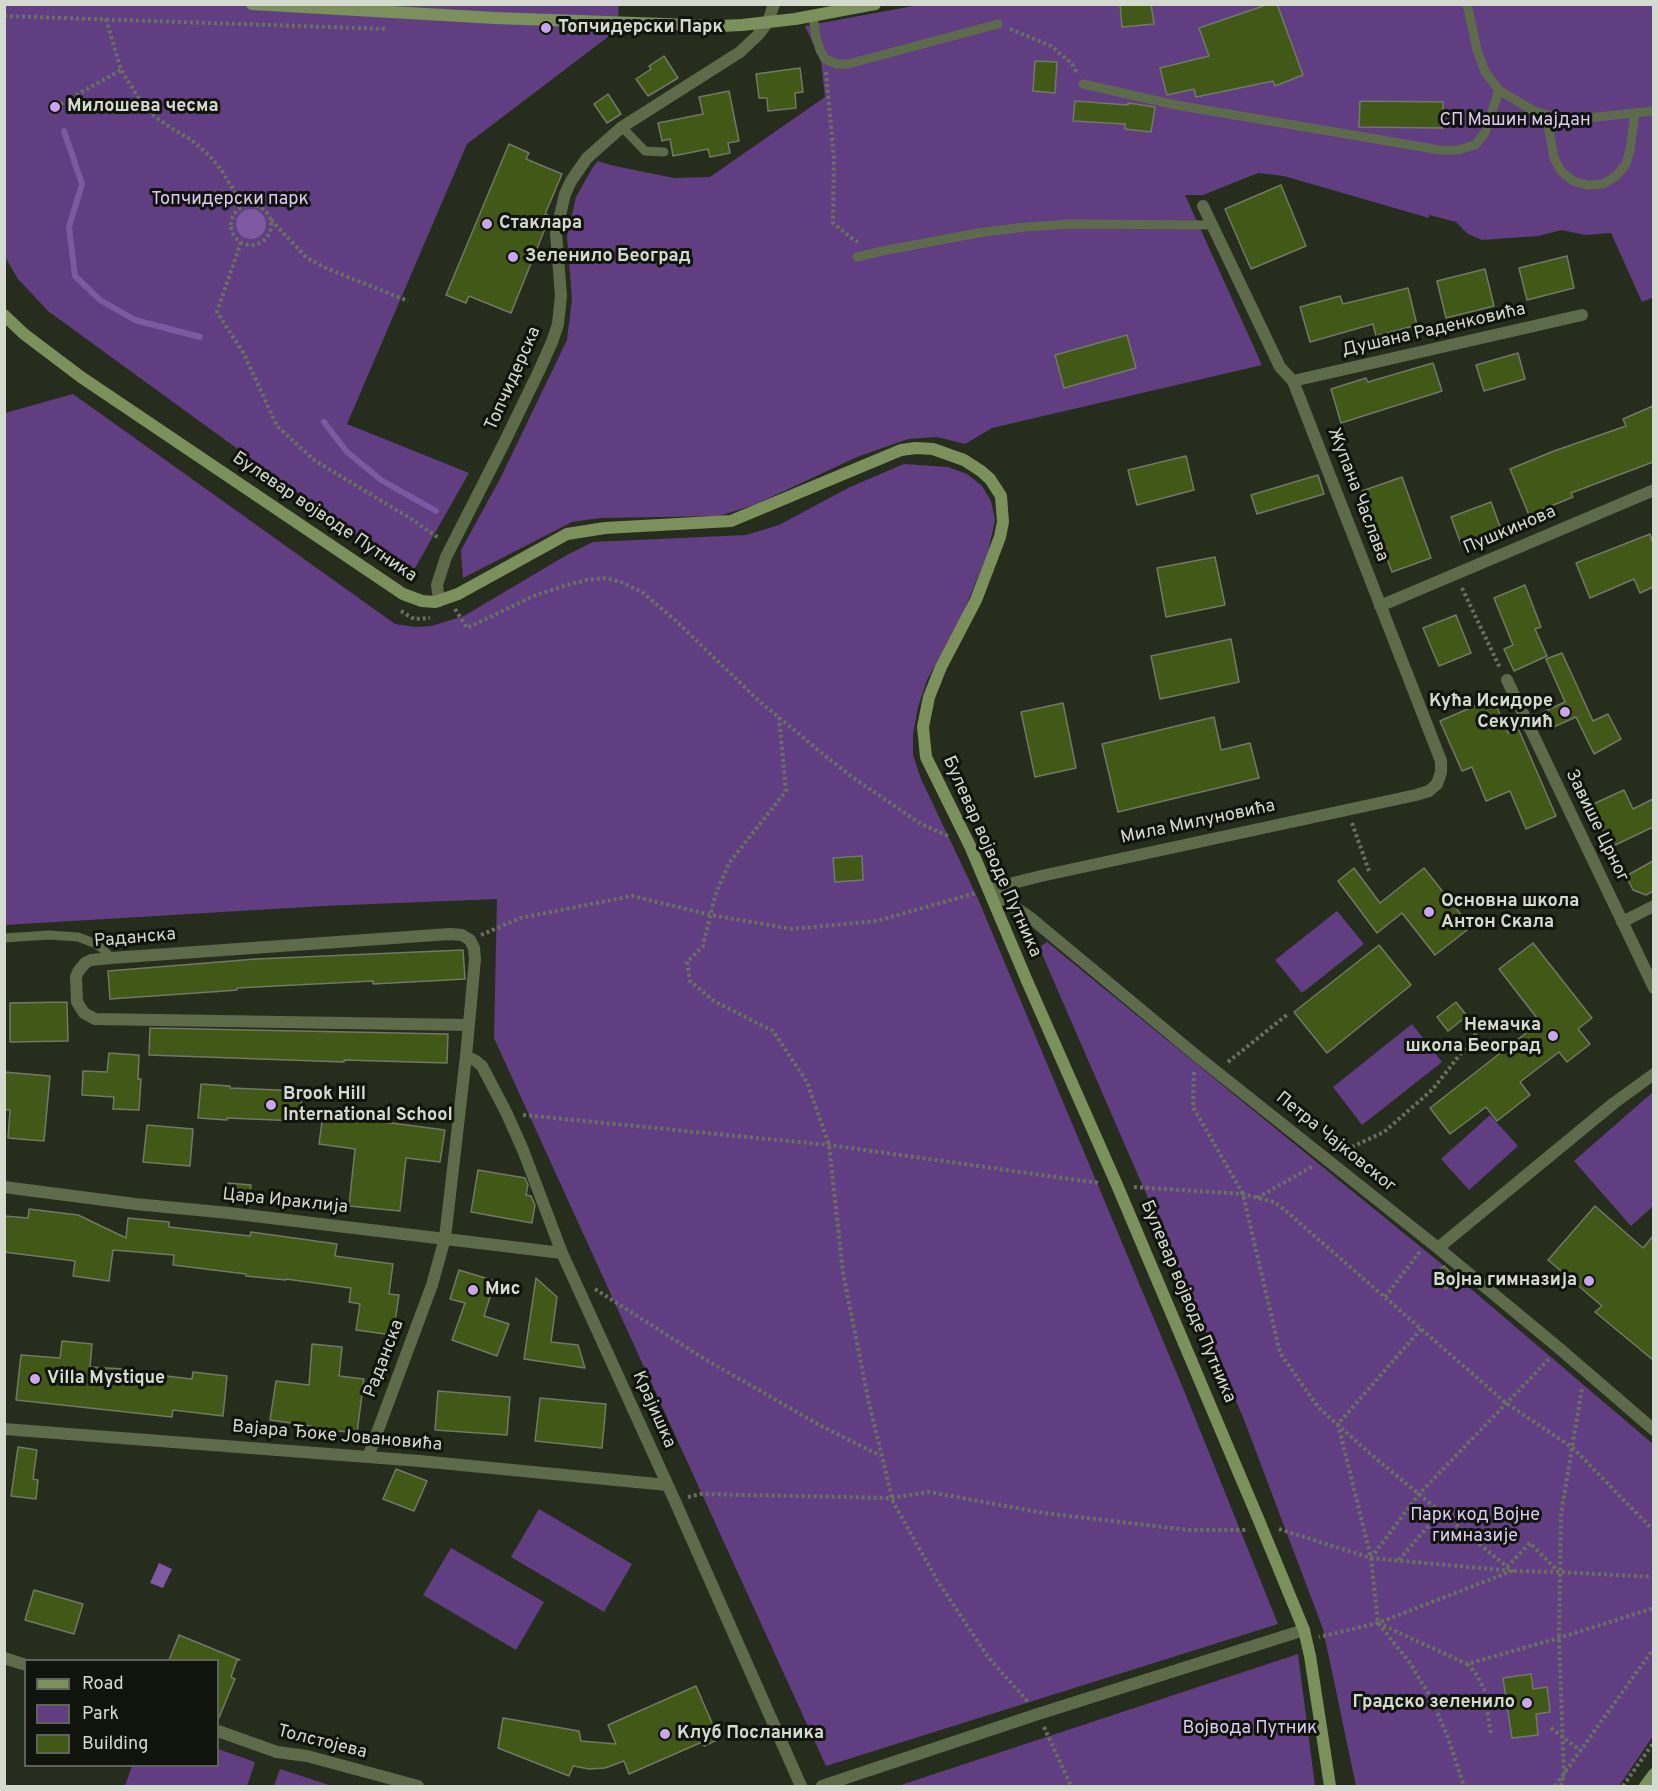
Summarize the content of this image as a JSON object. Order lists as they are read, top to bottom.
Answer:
{
  "streets": {
    "street": [
      "Душана Раденковића",
      "Топчидерска",
      "Жупана Часлава",
      "Булевар војводе Путника",
      "Пушкинова",
      "Мила Милуновића",
      "Завише Црног",
      "Раданска",
      "Петра Чајковског",
      "Цара Ираклија",
      "Крајишка",
      "Вајара Ђоке Јовановића",
      "Толстојева"
    ]
  },
  "crossings": [
    ["Душана Раденковића", "Жупана Часлава"],
    ["Топчидерска", "Булевар војводе Путника"],
    ["Жупана Часлава", "Пушкинова"],
    ["Жупана Часлава", "Мила Милуновића"],
    ["Булевар војводе Путника", "Мила Милуновића"],
    ["Булевар војводе Путника", "Петра Чајковског"],
    ["Мила Милуновића", "Петра Чајковског"],
    ["Раданска", "Цара Ираклија"],
    ["Раданска", "Крајишка"],
    ["Раданска", "Вајара Ђоке Јовановића"],
    ["Цара Ираклија", "Крајишка"],
    ["Крајишка", "Вајара Ђоке Јовановића"]
  ],
  "parks": [
    "СП Машин мајдан",
    "Топчидерски парк",
    "Парк код Војне гимназије",
    "Војвода Путник"
  ],
  "places": [
    "Топчидерски Парк",
    "Милошева чесма",
    "Стаклара",
    "Зеленило Београд",
    "Кућа Исидоре Секулић",
    "Основна школа Антон Скала",
    "Немачка школа Београд",
    "Brook Hill International School",
    "Војна гимназија",
    "Мис",
    "Villa Mystique",
    "Градско зеленило",
    "Клуб Посланика"
  ],
  "legend": ["Road", "Park", "Building"]
}
